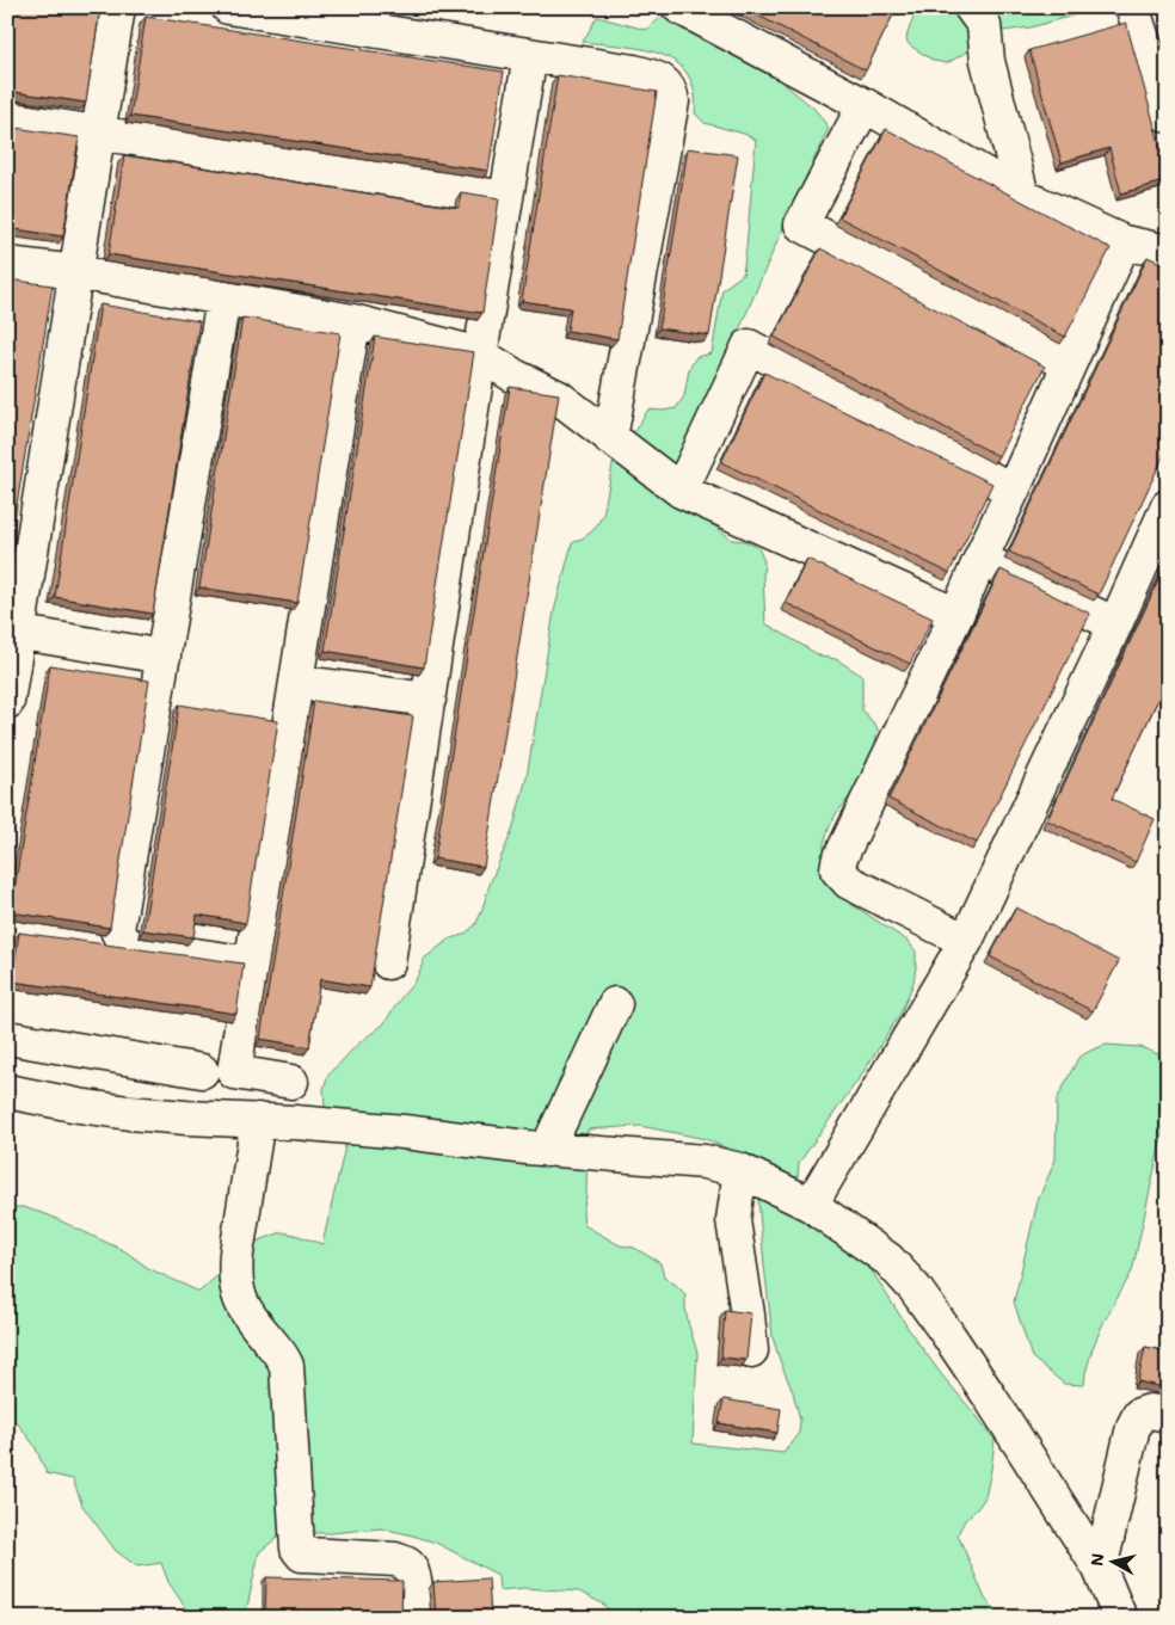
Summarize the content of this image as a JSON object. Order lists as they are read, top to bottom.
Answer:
{
  "north": "left"
}
